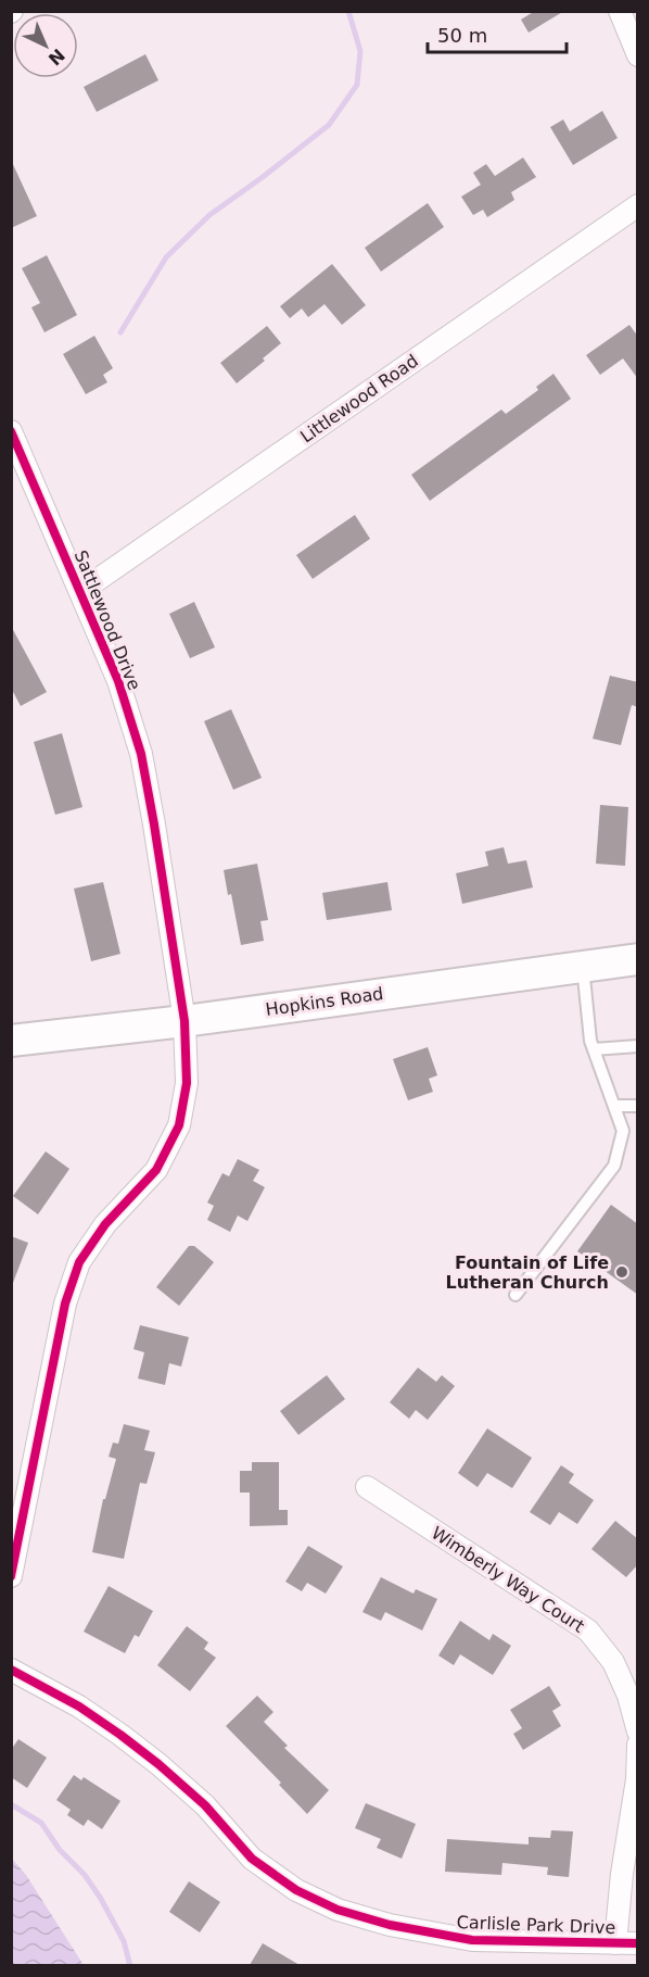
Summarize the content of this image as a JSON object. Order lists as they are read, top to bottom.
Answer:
{
  "streets": {
    "main road": ["Hopkins Road"],
    "street": [
      "Littlewood Road",
      "Sattlewood Drive",
      "Wimberly Way Court",
      "Carlisle Park Drive"
    ]
  },
  "crossings": [
    ["Littlewood Road", "Sattlewood Drive"],
    ["Sattlewood Drive", "Hopkins Road"]
  ],
  "places": ["Fountain of Life Lutheran Church"],
  "scale_bar": "50 m",
  "north": "bottom right"
}
